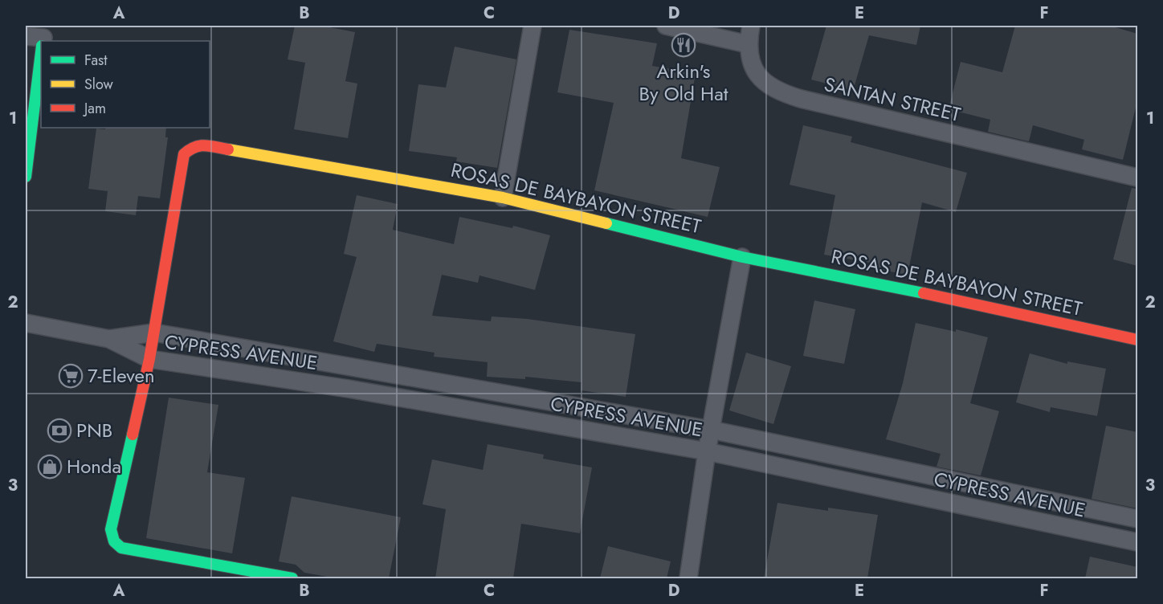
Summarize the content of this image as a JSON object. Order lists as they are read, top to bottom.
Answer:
{
  "streets": {
    "street": ["SANTAN STREET", "ROSAS DE BAYBAYON STREET", "CYPRESS AVENUE"]
  },
  "crossings": [
    ["ROSAS DE BAYBAYON STREET", "CYPRESS AVENUE"]
  ],
  "places": {
    "restaurant": ["Arkin's By Old Hat"],
    "supermarket": ["7-Eleven"],
    "bank": ["PNB"],
    "shop": ["Honda"]
  },
  "legend": ["Fast", "Slow", "Jam"],
  "grid": {
    "columns": [
      "A",
      "B",
      "C",
      "D",
      "E",
      "F"
    ],
    "rows": ["1", "2", "3"]
  }
}
